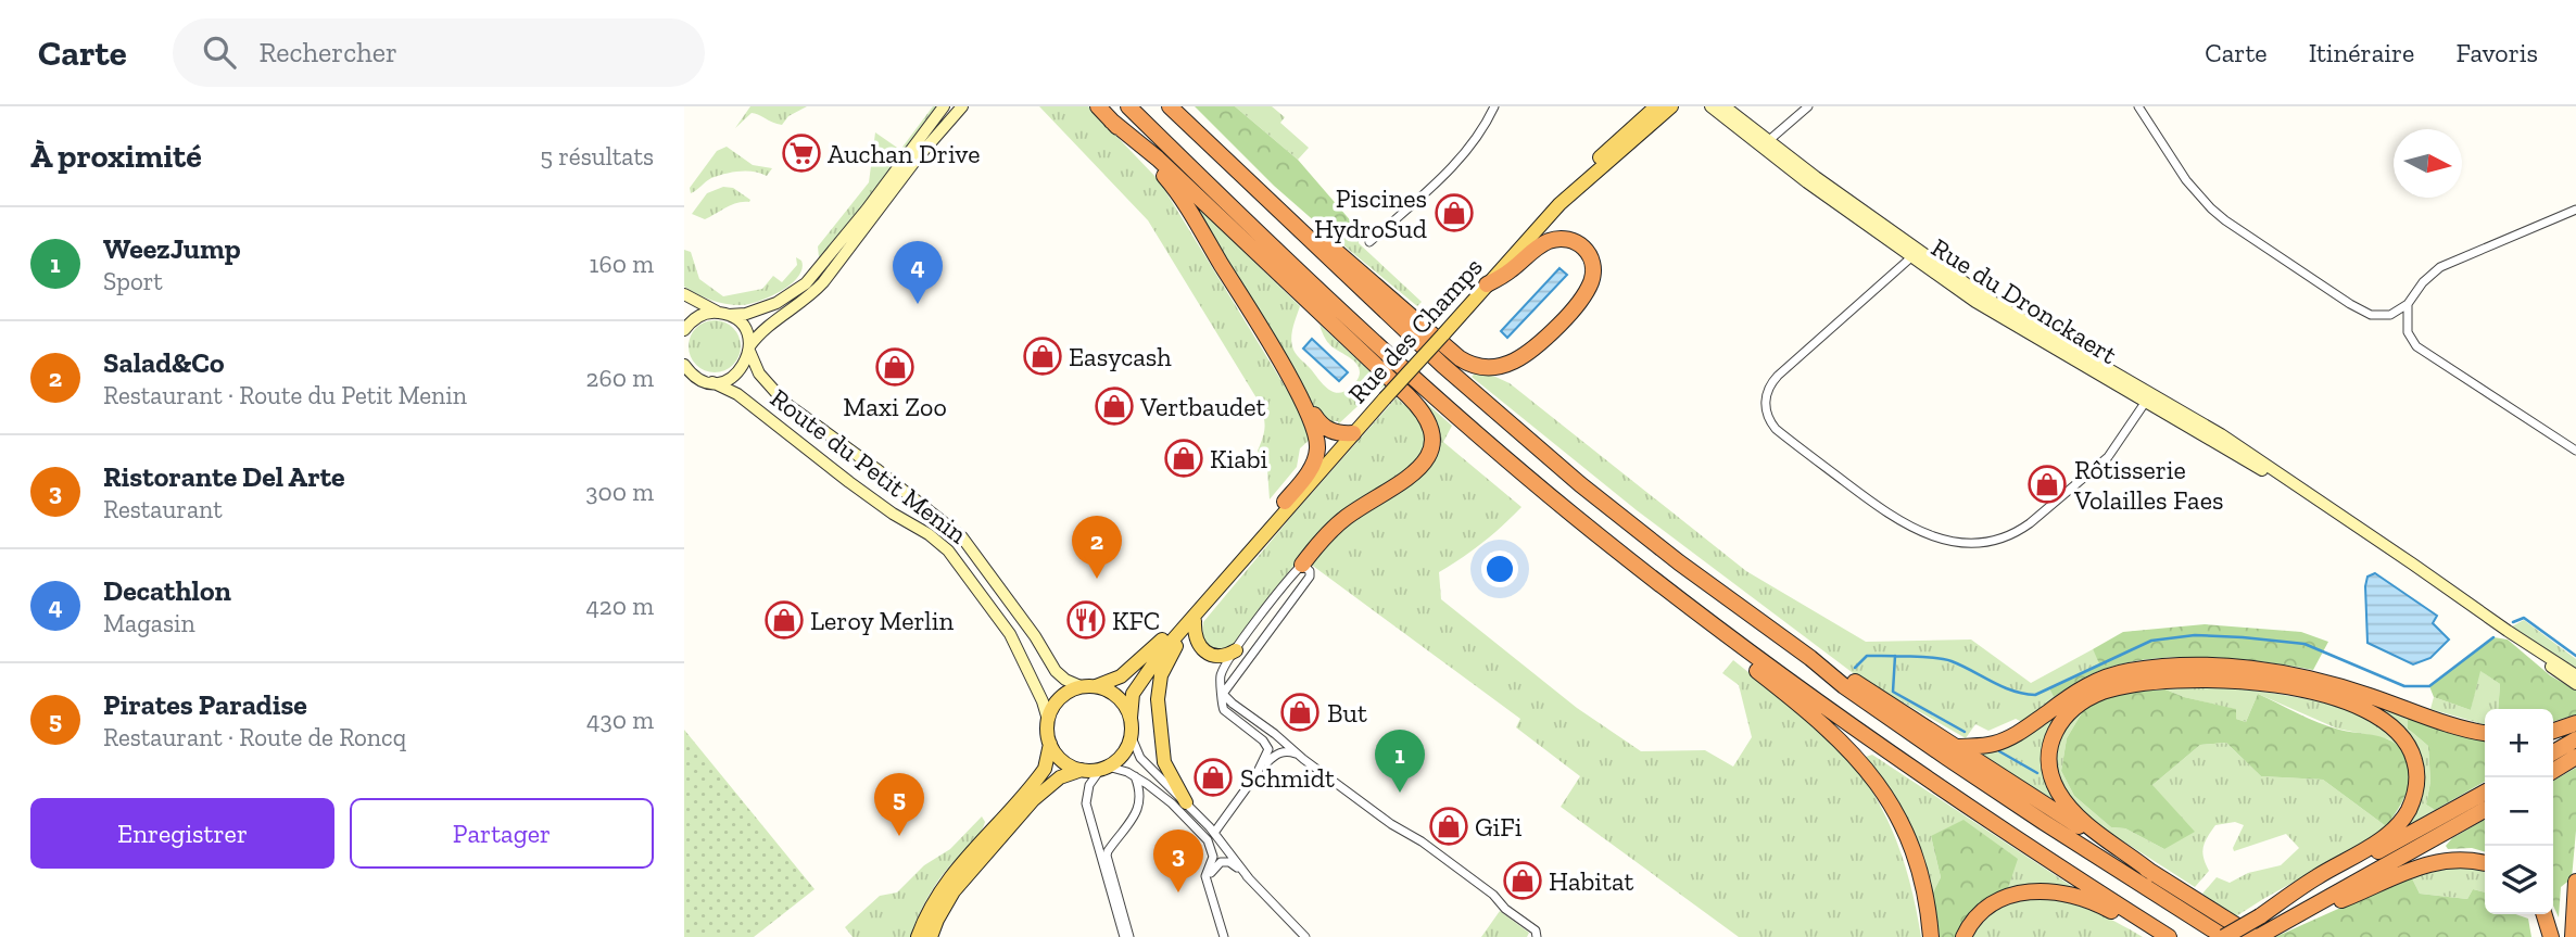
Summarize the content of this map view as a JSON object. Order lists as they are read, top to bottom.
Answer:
{
  "streets": {
    "main road": ["Rue des Champs"],
    "street": ["Rue du Dronckaert", "Route du Petit Menin"]
  },
  "crossings": [
    ["Rue des Champs", "Route du Petit Menin"]
  ],
  "places": {
    "supermarket": ["Auchan Drive"],
    "shop": [
      "Piscines HydroSud",
      "Easycash",
      "Maxi Zoo",
      "Vertbaudet",
      "Kiabi",
      "Rôtisserie Volailles Faes",
      "Leroy Merlin",
      "But",
      "Schmidt",
      "GiFi",
      "Habitat"
    ],
    "restaurant": ["KFC"]
  },
  "north": "right",
  "page": {
    "header": "Carte",
    "search": "Rechercher",
    "nav": ["Carte", "Itinéraire", "Favoris"],
    "heading": ["À proximité", "5 résultats"],
    "list": [
      {
        "mark": "1",
        "name": "WeezJump",
        "note": "Sport",
        "value": "160 m"
      },
      {
        "mark": "2",
        "name": "Salad&Co",
        "note": "Restaurant · Route du Petit Menin",
        "value": "260 m"
      },
      {
        "mark": "3",
        "name": "Ristorante Del Arte",
        "note": "Restaurant",
        "value": "300 m"
      },
      {
        "mark": "4",
        "name": "Decathlon",
        "note": "Magasin",
        "value": "420 m"
      },
      {
        "mark": "5",
        "name": "Pirates Paradise",
        "note": "Restaurant · Route de Roncq",
        "value": "430 m"
      }
    ],
    "pins": [
      "4",
      "2",
      "1",
      "5",
      "3"
    ],
    "map_buttons": ["+", "−"],
    "buttons": ["Enregistrer", "Partager"]
  }
}
